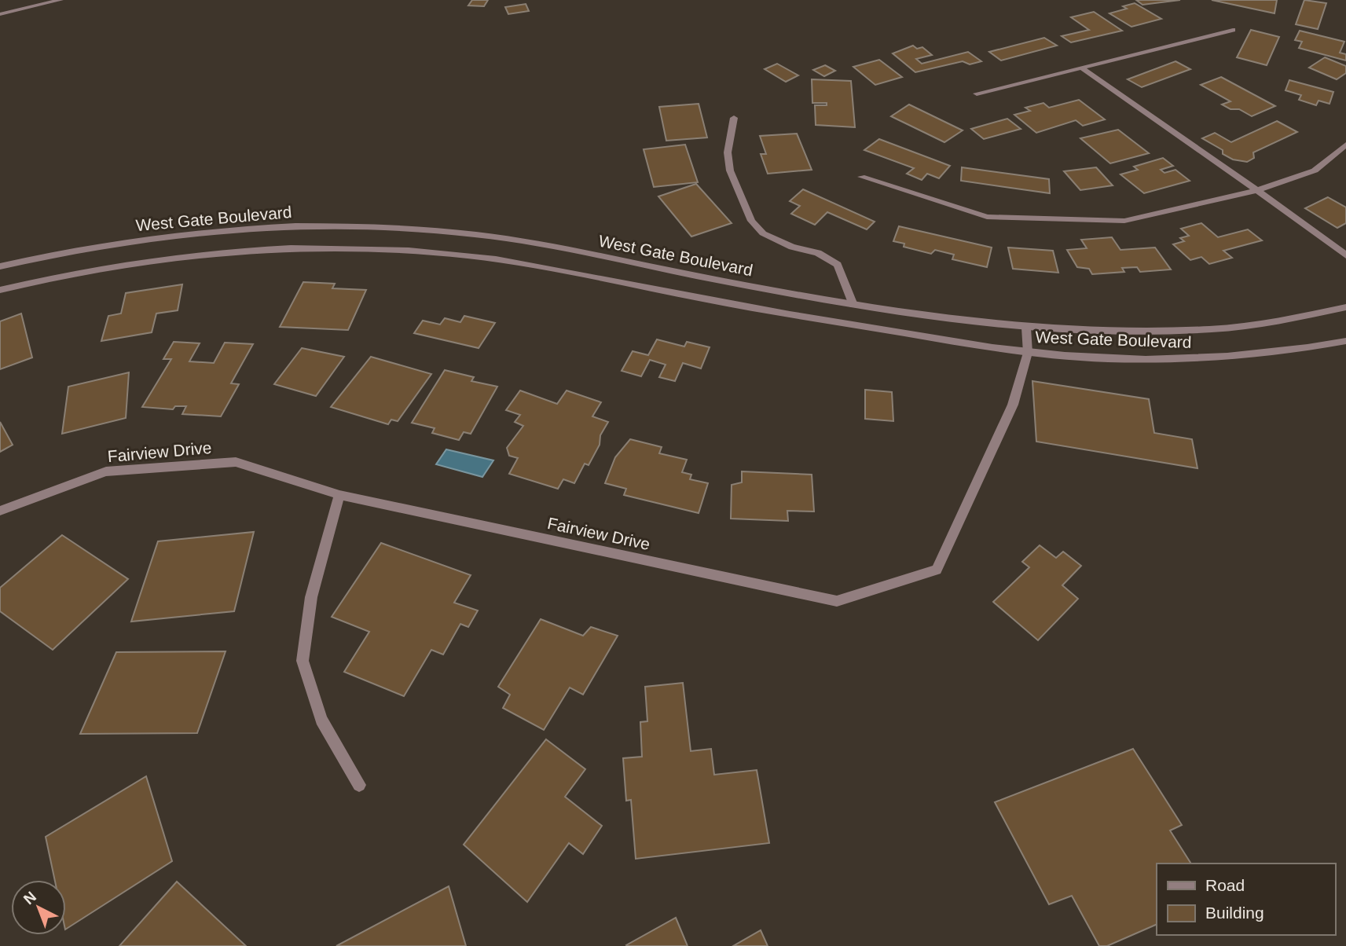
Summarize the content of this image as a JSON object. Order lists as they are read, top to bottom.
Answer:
{
  "streets": {
    "street": ["West Gate Boulevard", "Fairview Drive"]
  },
  "crossings": [
    ["West Gate Boulevard", "Fairview Drive"]
  ],
  "legend": ["Road", "Building"],
  "north": "top left"
}
